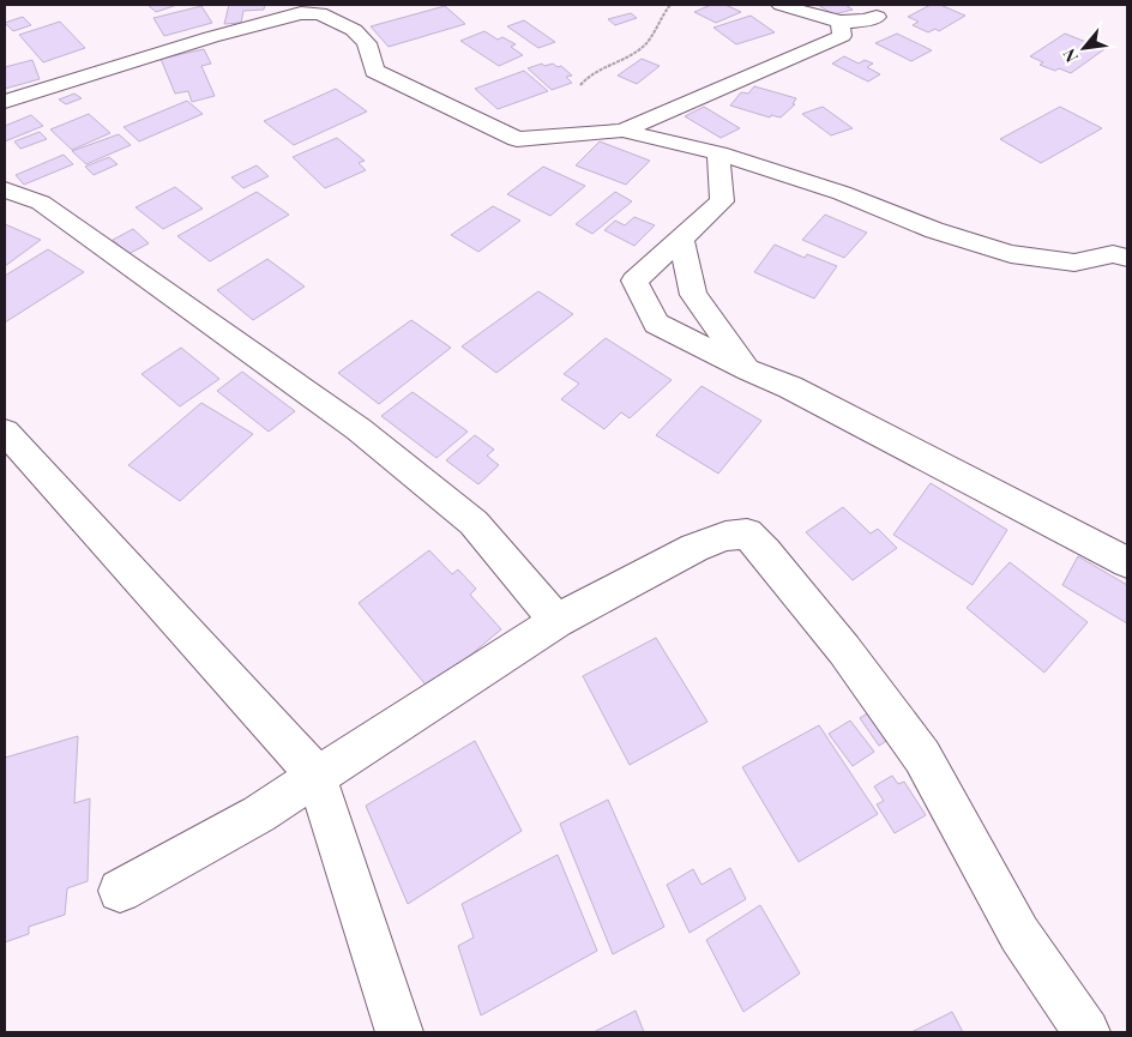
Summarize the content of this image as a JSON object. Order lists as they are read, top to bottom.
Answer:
{
  "north": "bottom left"
}
